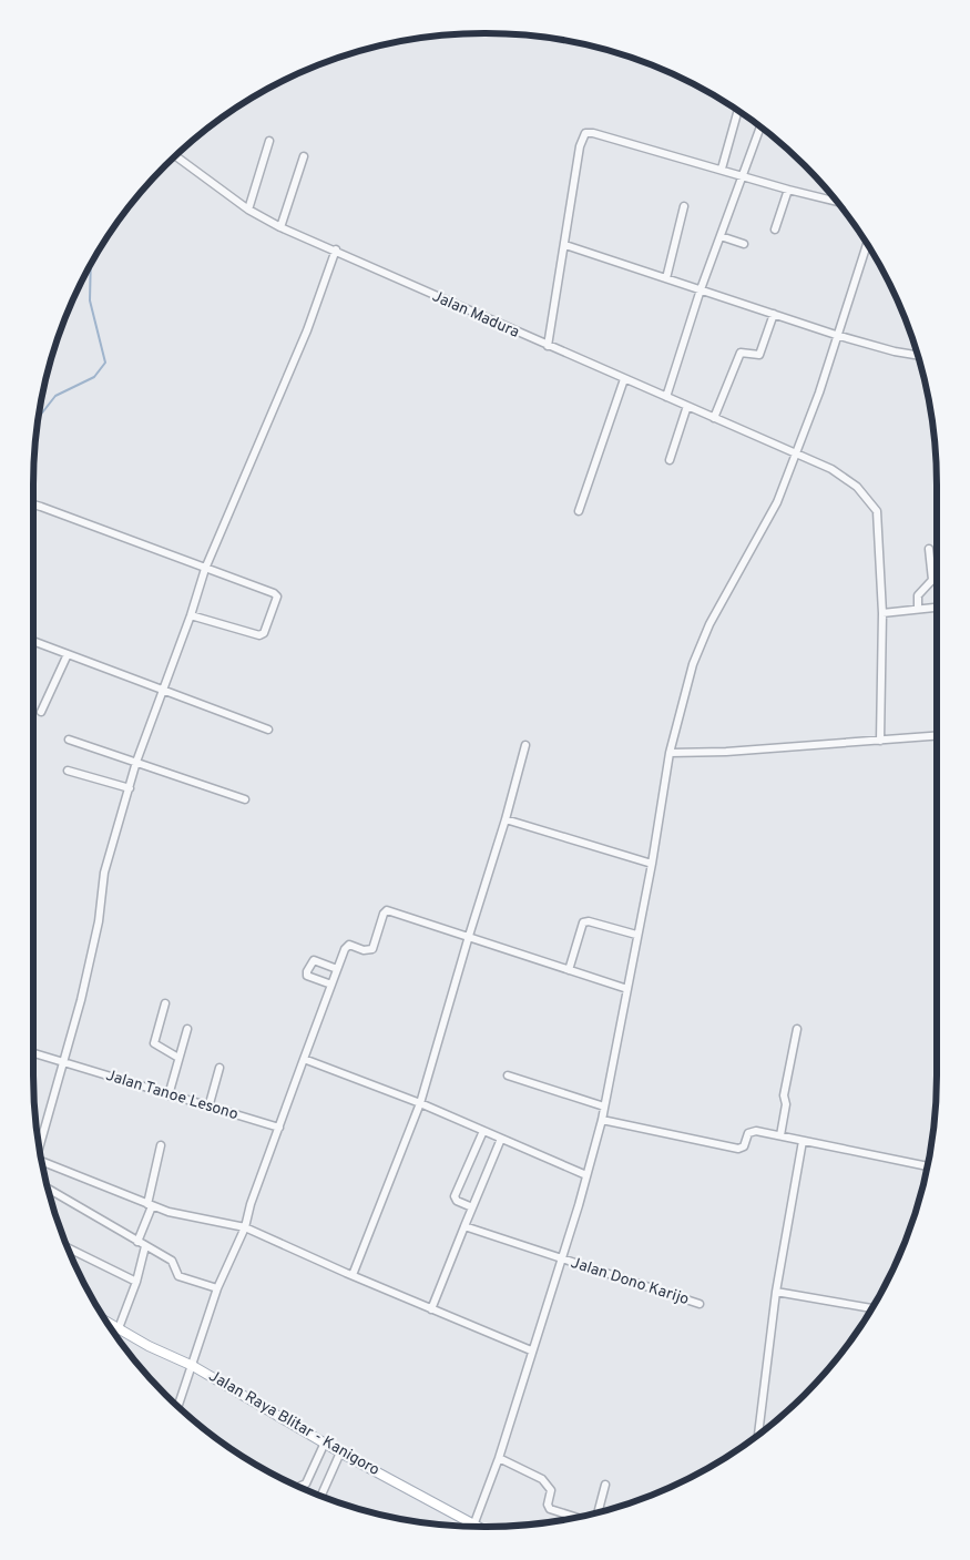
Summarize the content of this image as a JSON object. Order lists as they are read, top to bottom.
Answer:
{
  "streets": {
    "main road": ["Jalan Raya Blitar - Kanigoro"],
    "street": ["Jalan Madura", "Jalan Tanoe Lesono", "Jalan Dono Karijo"]
  }
}
